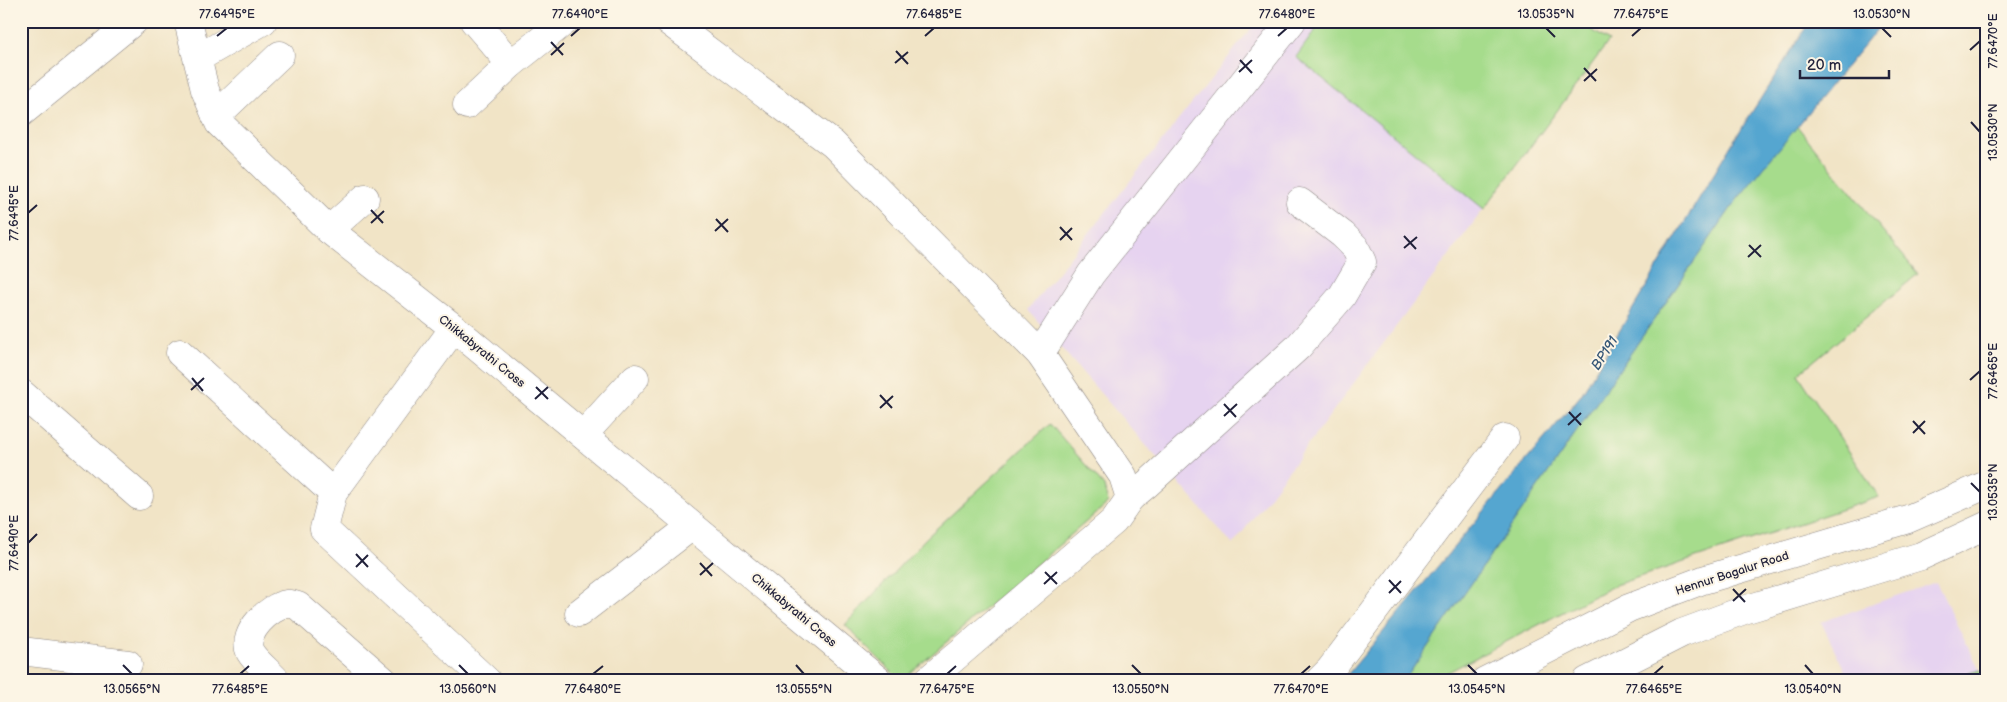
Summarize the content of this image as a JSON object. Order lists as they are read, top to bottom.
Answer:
{
  "streets": {
    "street": ["Chikkabyrathi Cross", "Hennur Bagalur Road"]
  },
  "water": ["BP191"],
  "scale_bar": "20 m",
  "coordinates": [
    "77.6495°E",
    "77.6490°E",
    "77.6485°E",
    "77.6480°E",
    "13.0535°N",
    "77.6475°E",
    "13.0530°N",
    "77.6470°E",
    "77.6465°E",
    "13.0565°N",
    "13.0560°N",
    "13.0555°N",
    "13.0550°N",
    "13.0545°N",
    "13.0540°N"
  ]
}
